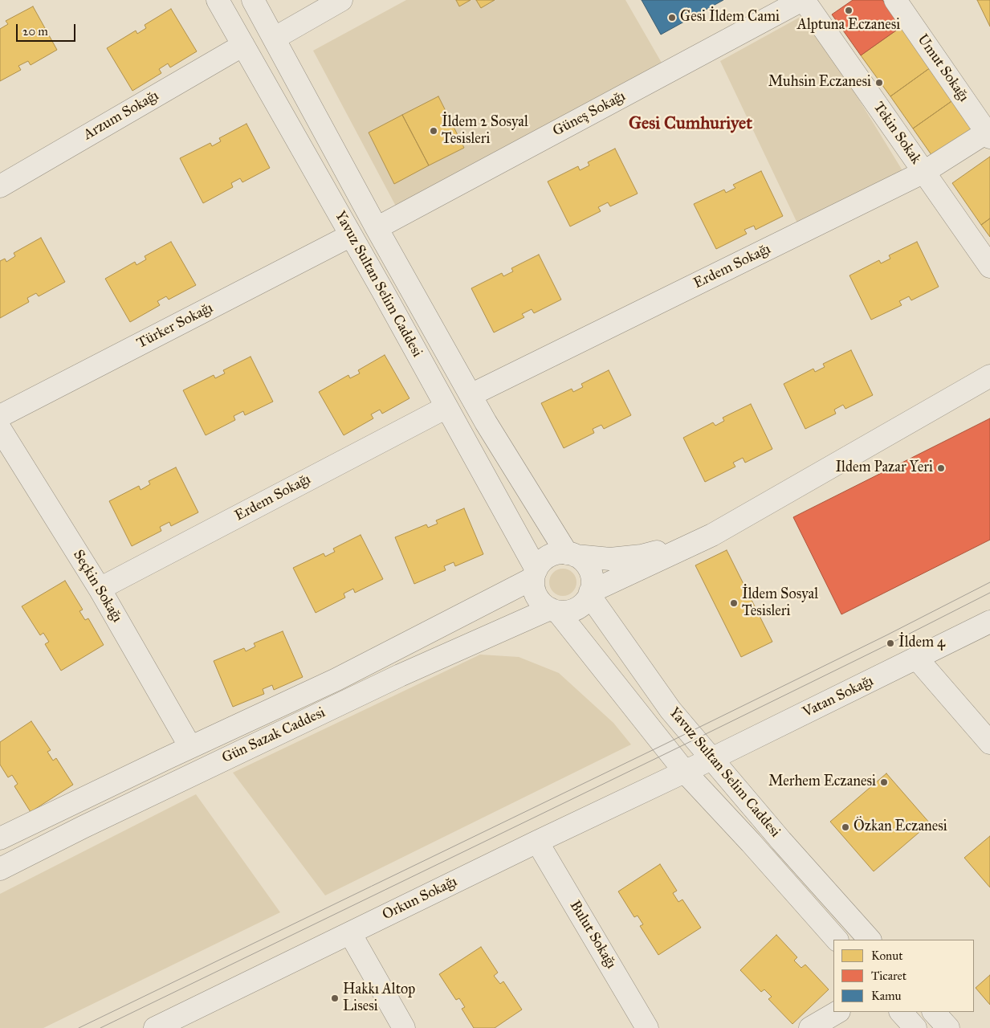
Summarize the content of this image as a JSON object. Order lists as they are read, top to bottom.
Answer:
{
  "streets": {
    "street": [
      "Umut Sokağı",
      "Güneş Sokağı",
      "Arzum Sokağı",
      "Tekin Sokak",
      "Erdem Sokağı",
      "Yavuz Sultan Selim Caddesi",
      "Türker Sokağı",
      "Seçkin Sokağı",
      "Vatan Sokağı",
      "Gün Sazak Caddesi",
      "Orkun Sokağı",
      "Bulut Sokağı"
    ]
  },
  "crossings": [
    ["Umut Sokağı", "Erdem Sokağı"],
    ["Güneş Sokağı", "Tekin Sokak"],
    ["Güneş Sokağı", "Yavuz Sultan Selim Caddesi"],
    ["Arzum Sokağı", "Yavuz Sultan Selim Caddesi"],
    ["Tekin Sokak", "Erdem Sokağı"],
    ["Erdem Sokağı", "Yavuz Sultan Selim Caddesi"],
    ["Erdem Sokağı", "Seçkin Sokağı"],
    ["Yavuz Sultan Selim Caddesi", "Türker Sokağı"],
    ["Yavuz Sultan Selim Caddesi", "Vatan Sokağı"],
    ["Yavuz Sultan Selim Caddesi", "Gün Sazak Caddesi"],
    ["Yavuz Sultan Selim Caddesi", "Orkun Sokağı"],
    ["Seçkin Sokağı", "Gün Sazak Caddesi"],
    ["Vatan Sokağı", "Orkun Sokağı"],
    ["Orkun Sokağı", "Bulut Sokağı"]
  ],
  "districts": ["Gesi Cumhuriyet"],
  "places": [
    "Alptuna Eczanesi",
    "Gesi İldem Cami",
    "Muhsin Eczanesi",
    "İldem 2 Sosyal Tesisleri",
    "Ildem Pazar Yeri",
    "İldem Sosyal Tesisleri",
    "İldem 4",
    "Merhem Eczanesi",
    "Özkan Eczanesi",
    "Hakkı Altop Lisesi"
  ],
  "legend": ["Konut", "Ticaret", "Kamu"],
  "scale_bar": "20 m"
}
